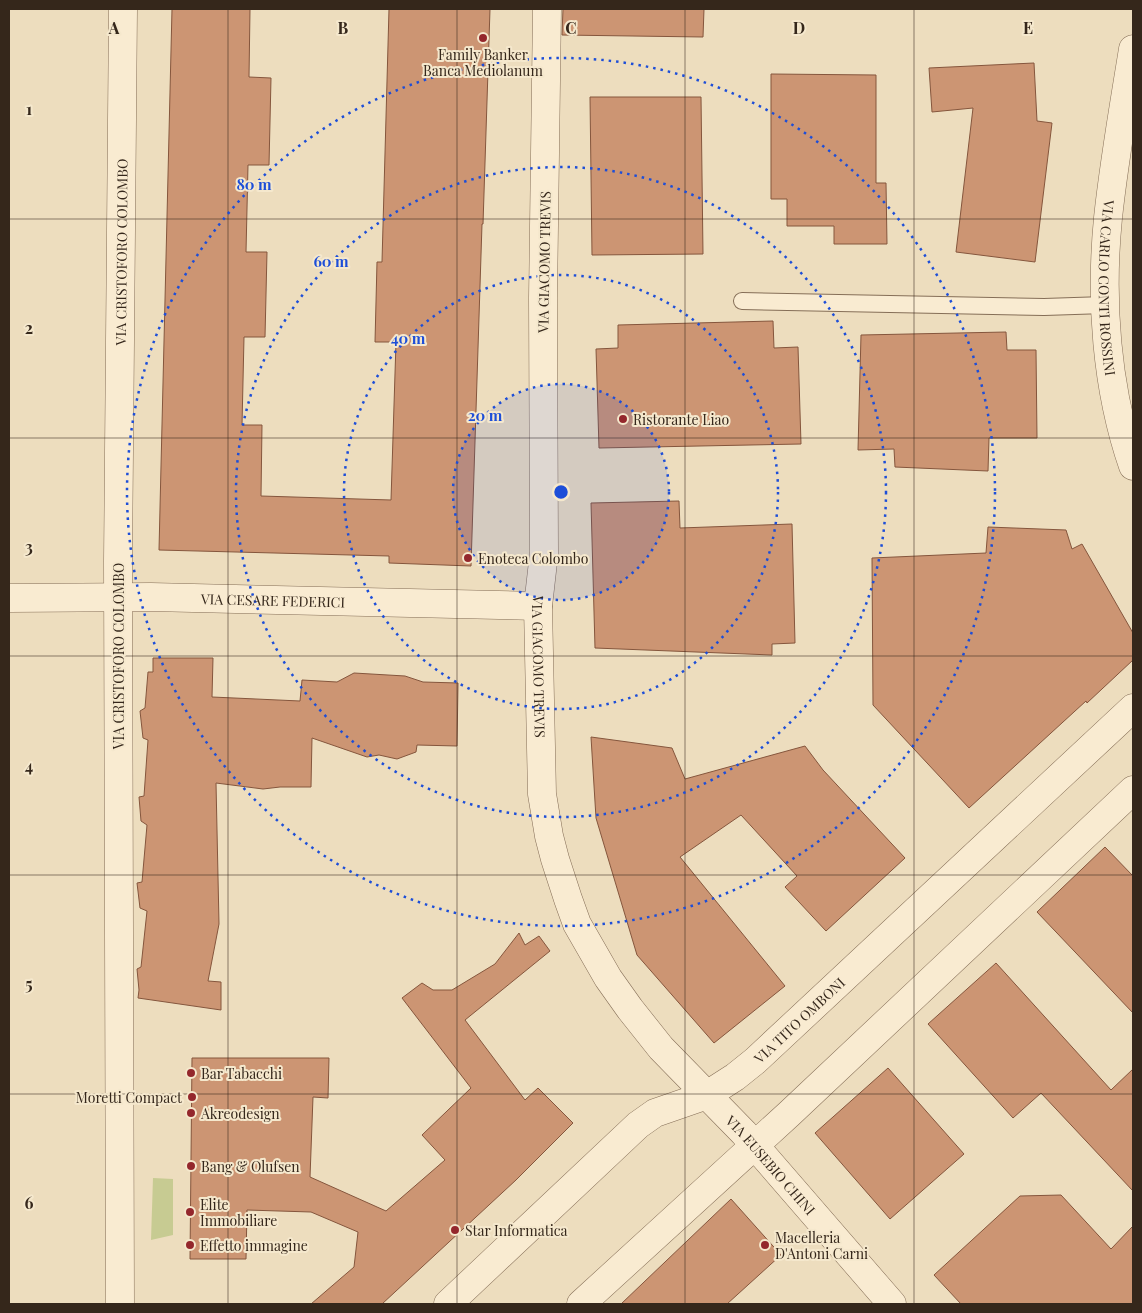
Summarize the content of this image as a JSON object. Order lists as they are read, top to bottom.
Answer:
{
  "streets": {
    "street": [
      "VIA CRISTOFORO COLOMBO",
      "VIA GIACOMO TREVIS",
      "VIA CARLO CONTI ROSSINI",
      "VIA CESARE FEDERICI",
      "VIA TITO OMBONI",
      "VIA EUSEBIO CHINI"
    ]
  },
  "crossings": [
    ["VIA CRISTOFORO COLOMBO", "VIA CESARE FEDERICI"],
    ["VIA GIACOMO TREVIS", "VIA CESARE FEDERICI"],
    ["VIA GIACOMO TREVIS", "VIA TITO OMBONI"],
    ["VIA GIACOMO TREVIS", "VIA EUSEBIO CHINI"],
    ["VIA TITO OMBONI", "VIA EUSEBIO CHINI"]
  ],
  "places": [
    "Family Banker Banca Mediolanum",
    "Ristorante Liao",
    "Enoteca Colombo",
    "Bar Tabacchi",
    "Moretti Compact",
    "Akreodesign",
    "Bang & Olufsen",
    "Elite Immobiliare",
    "Star Informatica",
    "Effetto immagine",
    "Macelleria D'Antoni Carni"
  ],
  "grid": {
    "columns": [
      "A",
      "B",
      "C",
      "D",
      "E"
    ],
    "rows": [
      "1",
      "2",
      "3",
      "4",
      "5",
      "6"
    ]
  },
  "rings": [
    "80 m",
    "60 m",
    "40 m",
    "20 m"
  ]
}
